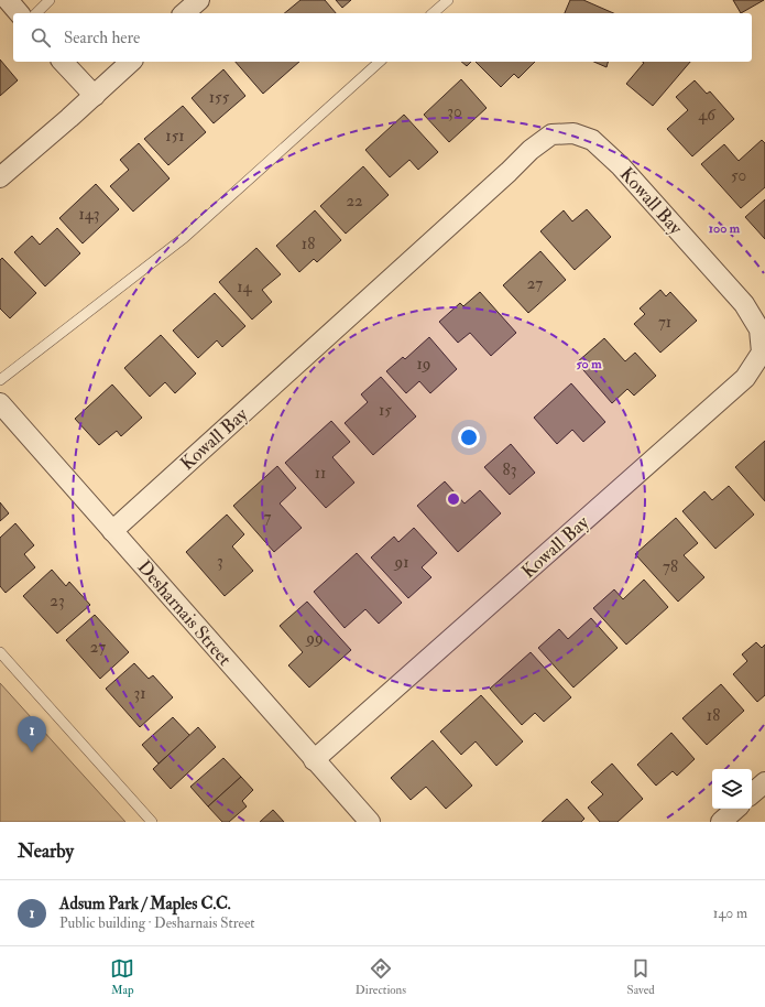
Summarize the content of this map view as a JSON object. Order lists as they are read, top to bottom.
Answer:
{
  "streets": {
    "street": ["Kowall Bay", "Desharnais Street"]
  },
  "crossings": [
    ["Kowall Bay", "Desharnais Street"]
  ],
  "house_numbers": [
    "155",
    "30",
    "46",
    "151",
    "50",
    "22",
    "143",
    "18",
    "27",
    "14",
    "71",
    "19",
    "15",
    "83",
    "11",
    "7",
    "3",
    "91",
    "78",
    "23",
    "99",
    "27",
    "31",
    "18"
  ],
  "page": {
    "search": "Search here",
    "pins": "1",
    "heading": "Nearby",
    "list": [
      {
        "mark": "1",
        "name": "Adsum Park / Maples C.C.",
        "note": "Public building · Desharnais Street",
        "value": "140 m"
      }
    ],
    "nav": ["Map", "Directions", "Saved"]
  },
  "rings": ["100 m", "50 m"]
}
